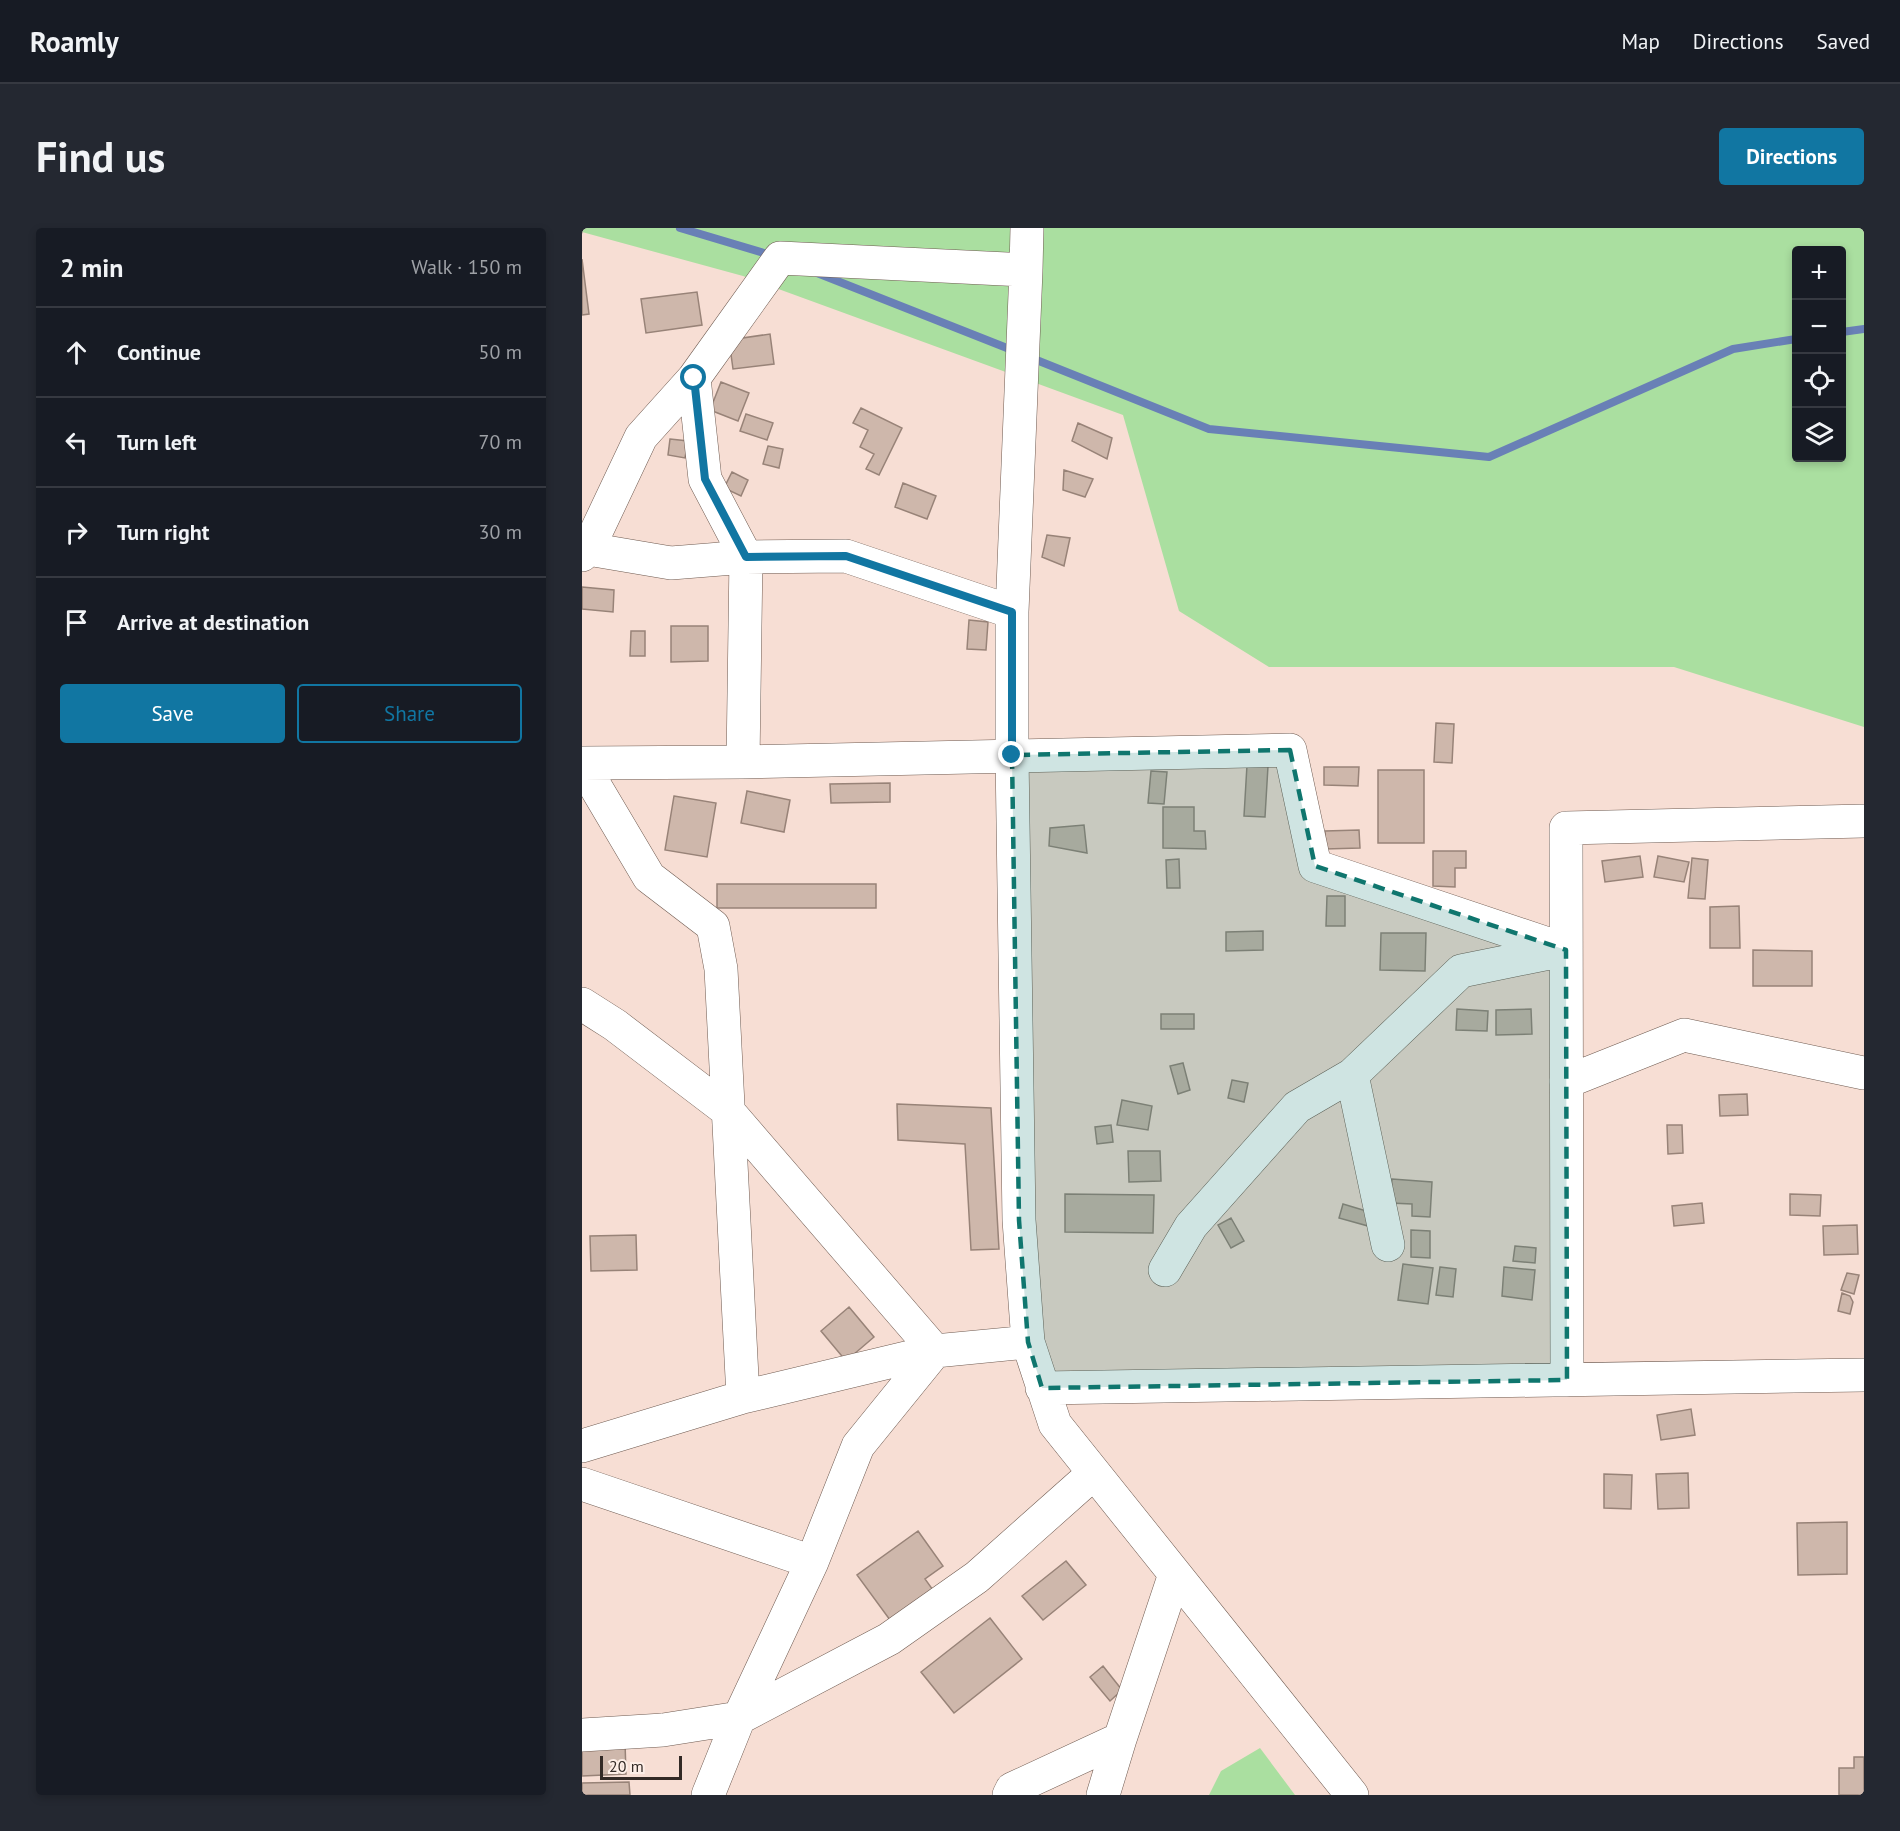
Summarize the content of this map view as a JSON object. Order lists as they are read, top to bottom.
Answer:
{
  "scale_bar": "20 m",
  "page": {
    "header": "Roamly",
    "nav": ["Map", "Directions", "Saved"],
    "buttons": [
      "Directions",
      ["Save", "Share"]
    ],
    "title": "Find us",
    "heading": ["2 min", "Walk · 150 m"],
    "map_buttons": ["+", "−"],
    "list": [
      ["Continue", "50 m"],
      ["Turn left", "70 m"],
      ["Turn right", "30 m"],
      "Arrive at destination"
    ],
    "scale": "20 m"
  }
}
